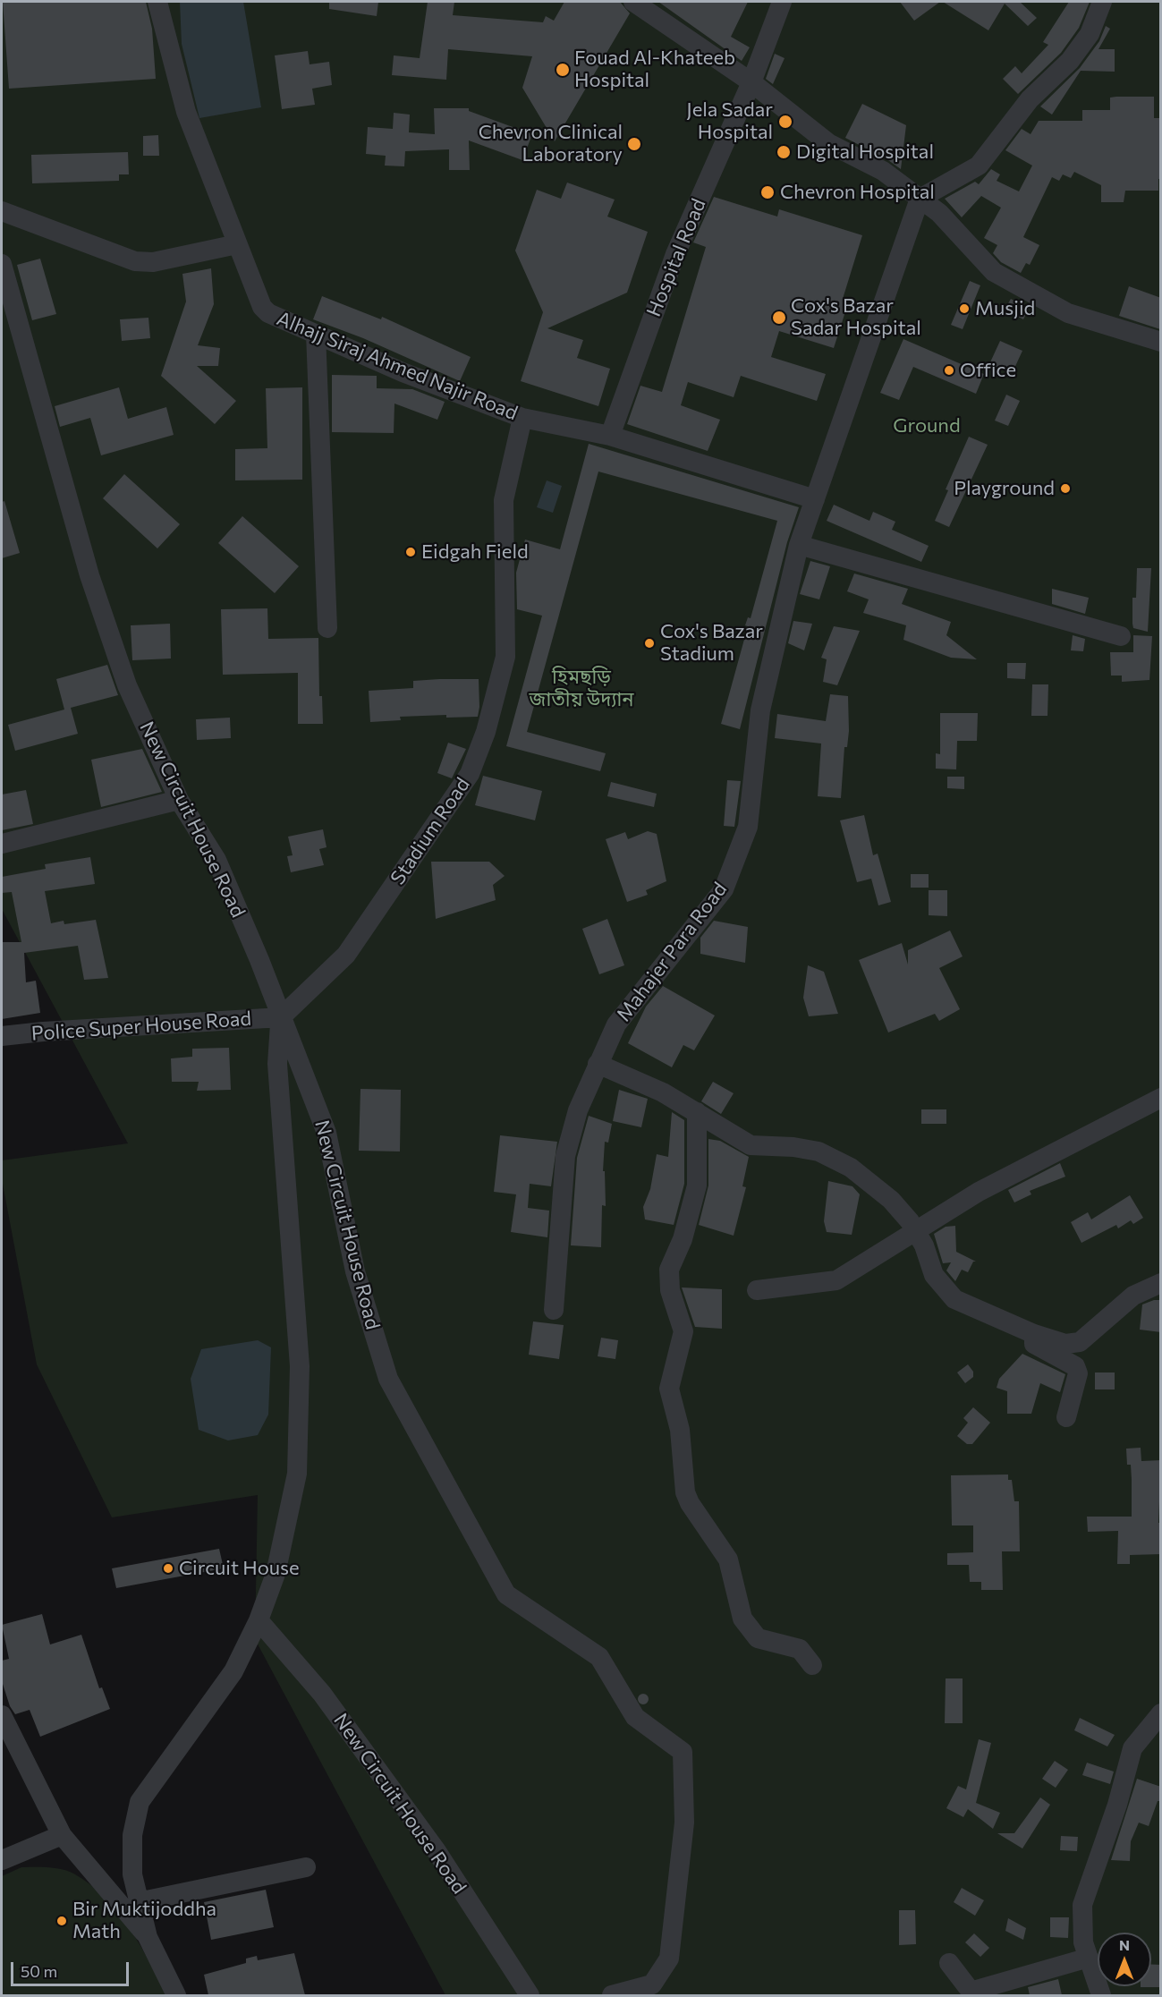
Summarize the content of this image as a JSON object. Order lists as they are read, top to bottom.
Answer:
{
  "streets": {
    "street": [
      "Hospital Road",
      "Alhajj Siraj Ahmed Najir Road",
      "New Circuit House Road",
      "Stadium Road",
      "Mahajer Para Road",
      "Police Super House Road"
    ]
  },
  "crossings": [
    ["Hospital Road", "Alhajj Siraj Ahmed Najir Road"],
    ["Alhajj Siraj Ahmed Najir Road", "Stadium Road"],
    ["Alhajj Siraj Ahmed Najir Road", "Mahajer Para Road"],
    ["New Circuit House Road", "Stadium Road"],
    ["New Circuit House Road", "Police Super House Road"],
    ["Stadium Road", "Police Super House Road"]
  ],
  "parks": ["Ground", "হিমছড়ি জাতীয় উদ্যান"],
  "places": [
    "Fouad Al-Khateeb Hospital",
    "Jela Sadar Hospital",
    "Chevron Clinical Laboratory",
    "Digital Hospital",
    "Chevron Hospital",
    "Musjid",
    "Cox's Bazar Sadar Hospital",
    "Office",
    "Playground",
    "Eidgah Field",
    "Cox's Bazar Stadium",
    "Circuit House",
    "Bir Muktijoddha Math"
  ],
  "scale_bar": "50 m",
  "north": "top"
}
